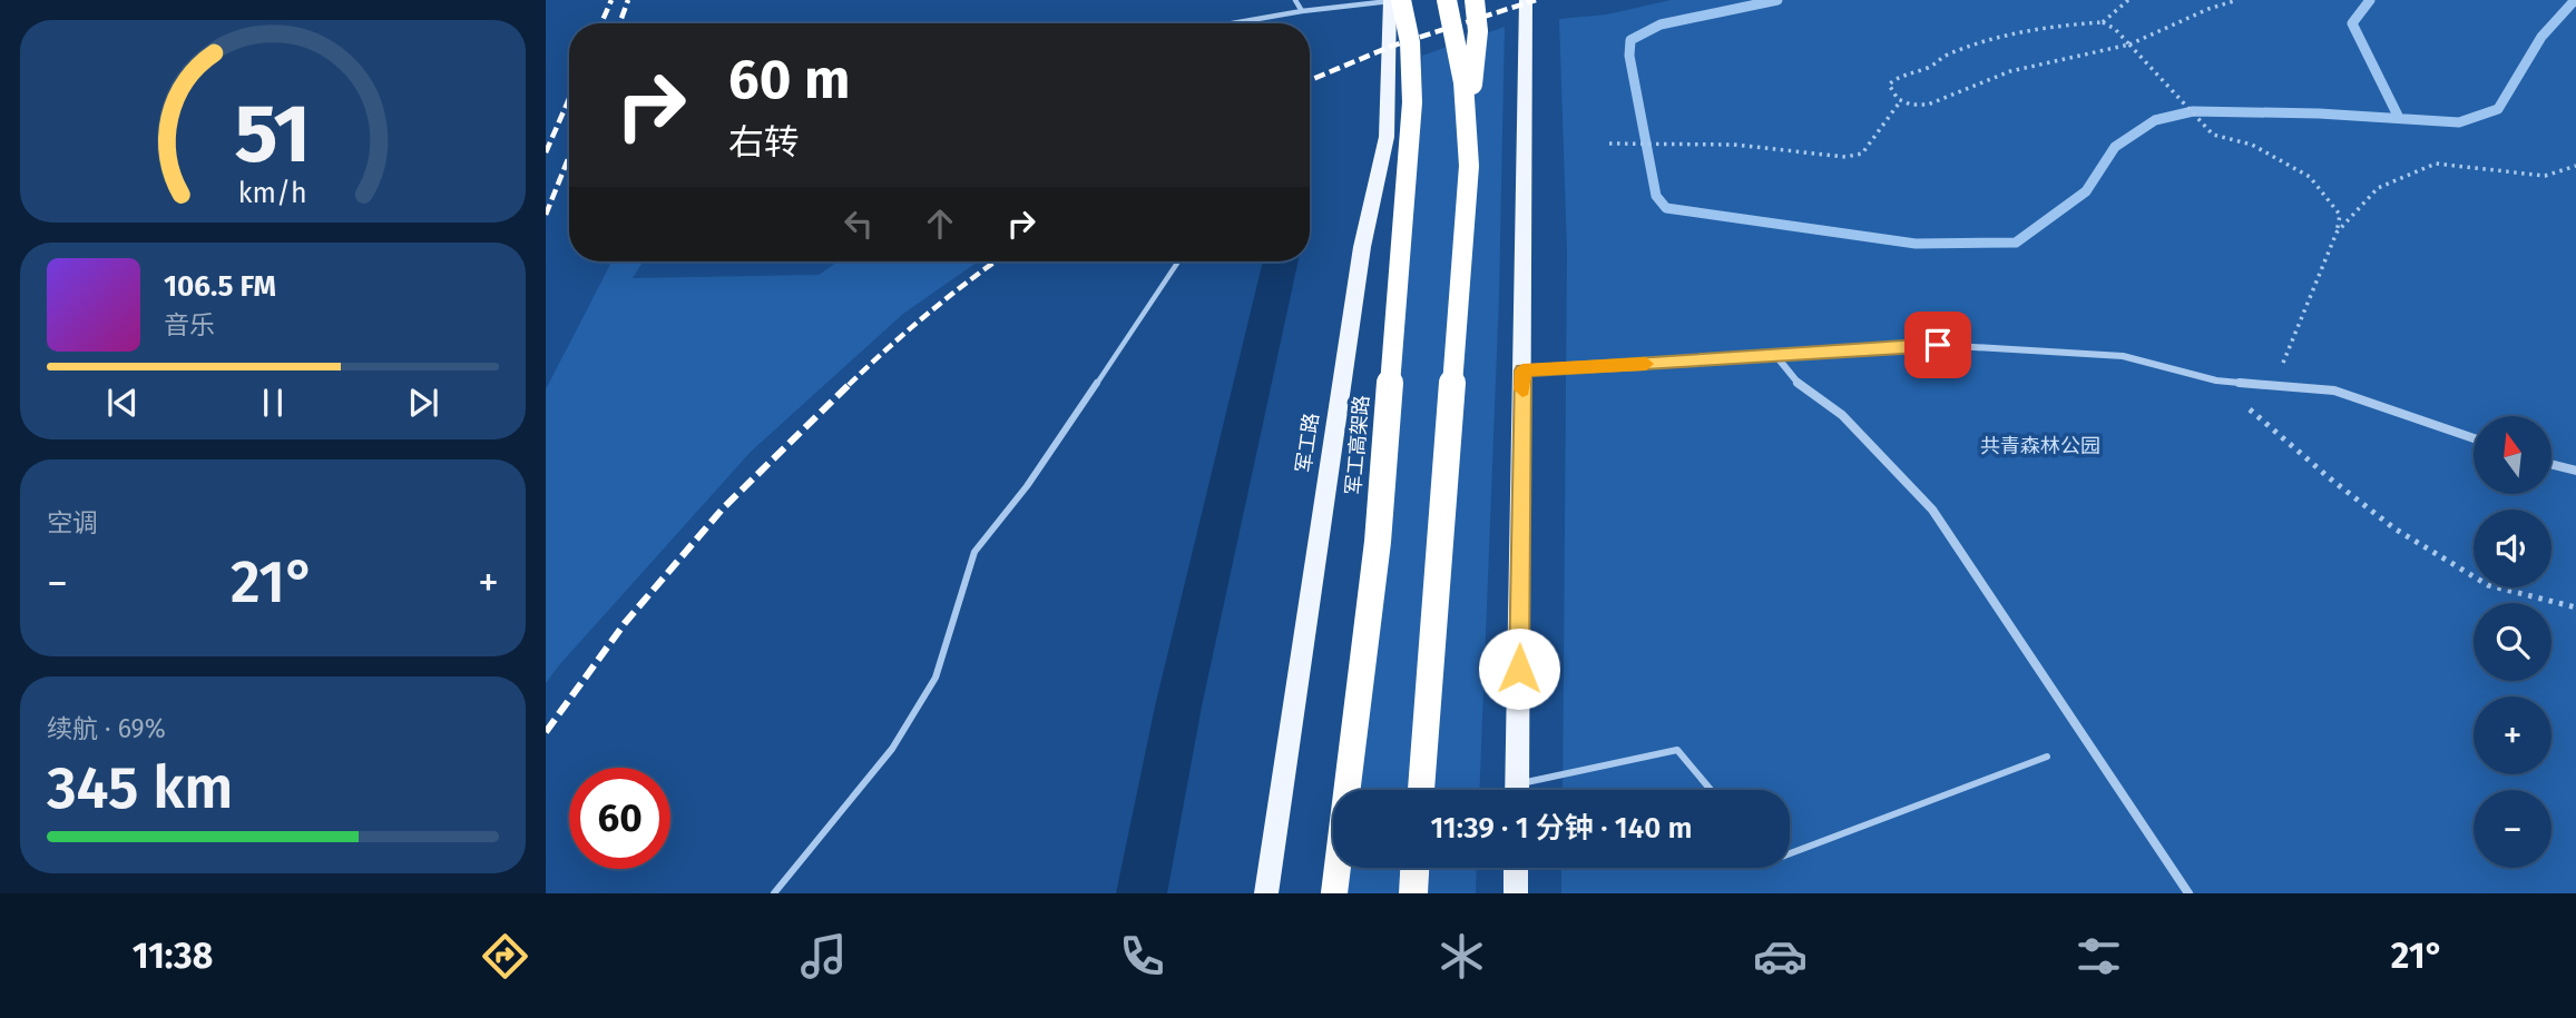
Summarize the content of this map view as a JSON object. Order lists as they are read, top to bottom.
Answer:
{
  "streets": {
    "highway": ["军工高架路"],
    "main road": ["军工路"]
  },
  "parks": ["共青森林公园"],
  "north": "top",
  "page": {
    "turn": ["60 m", "右转"],
    "song": ["106.5 FM", "音乐"],
    "map_buttons": ["+", "−"],
    "tile": [
      "空调",
      ["续航 · 69%", "345 km"]
    ],
    "heat": ["−", "21°", "+"],
    "limit": "60",
    "trip": "11:39 · 1 分钟 · 140 m",
    "tabs": ["11:38", "21°"],
    "gauge": ["51", "km/h"]
  }
}
